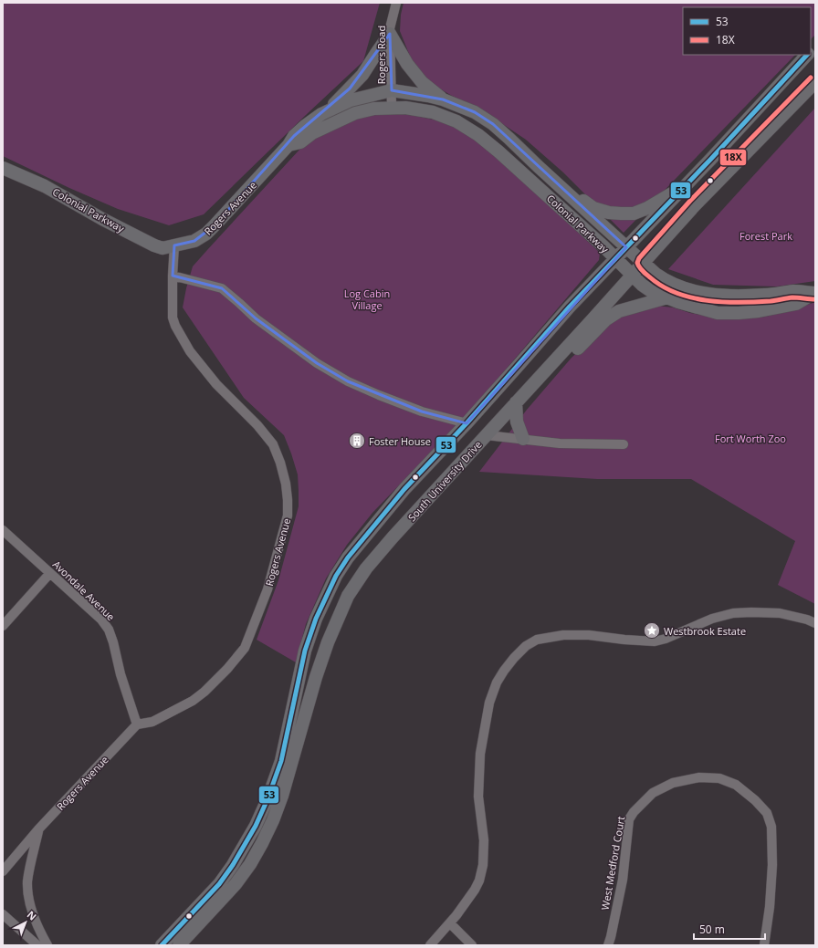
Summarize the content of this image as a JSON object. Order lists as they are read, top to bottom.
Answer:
{
  "streets": {
    "main road": ["Rogers Avenue", "Colonial Parkway", "South University Drive"],
    "street": ["Rogers Road", "Avondale Avenue", "West Medford Court"]
  },
  "crossings": [
    ["Rogers Road", "Rogers Avenue"],
    ["Rogers Road", "Colonial Parkway"],
    ["Rogers Avenue", "Colonial Parkway"],
    ["Rogers Avenue", "Avondale Avenue"],
    ["Colonial Parkway", "South University Drive"]
  ],
  "parks": ["Forest Park", "Log Cabin Village", "Fort Worth Zoo"],
  "places": {
    "building": ["Foster House"],
    "place": ["Westbrook Estate"]
  },
  "lines": ["transit line 53", "transit line 18X"],
  "legend": ["53", "18X"],
  "scale_bar": "50 m",
  "north": "top right"
}
